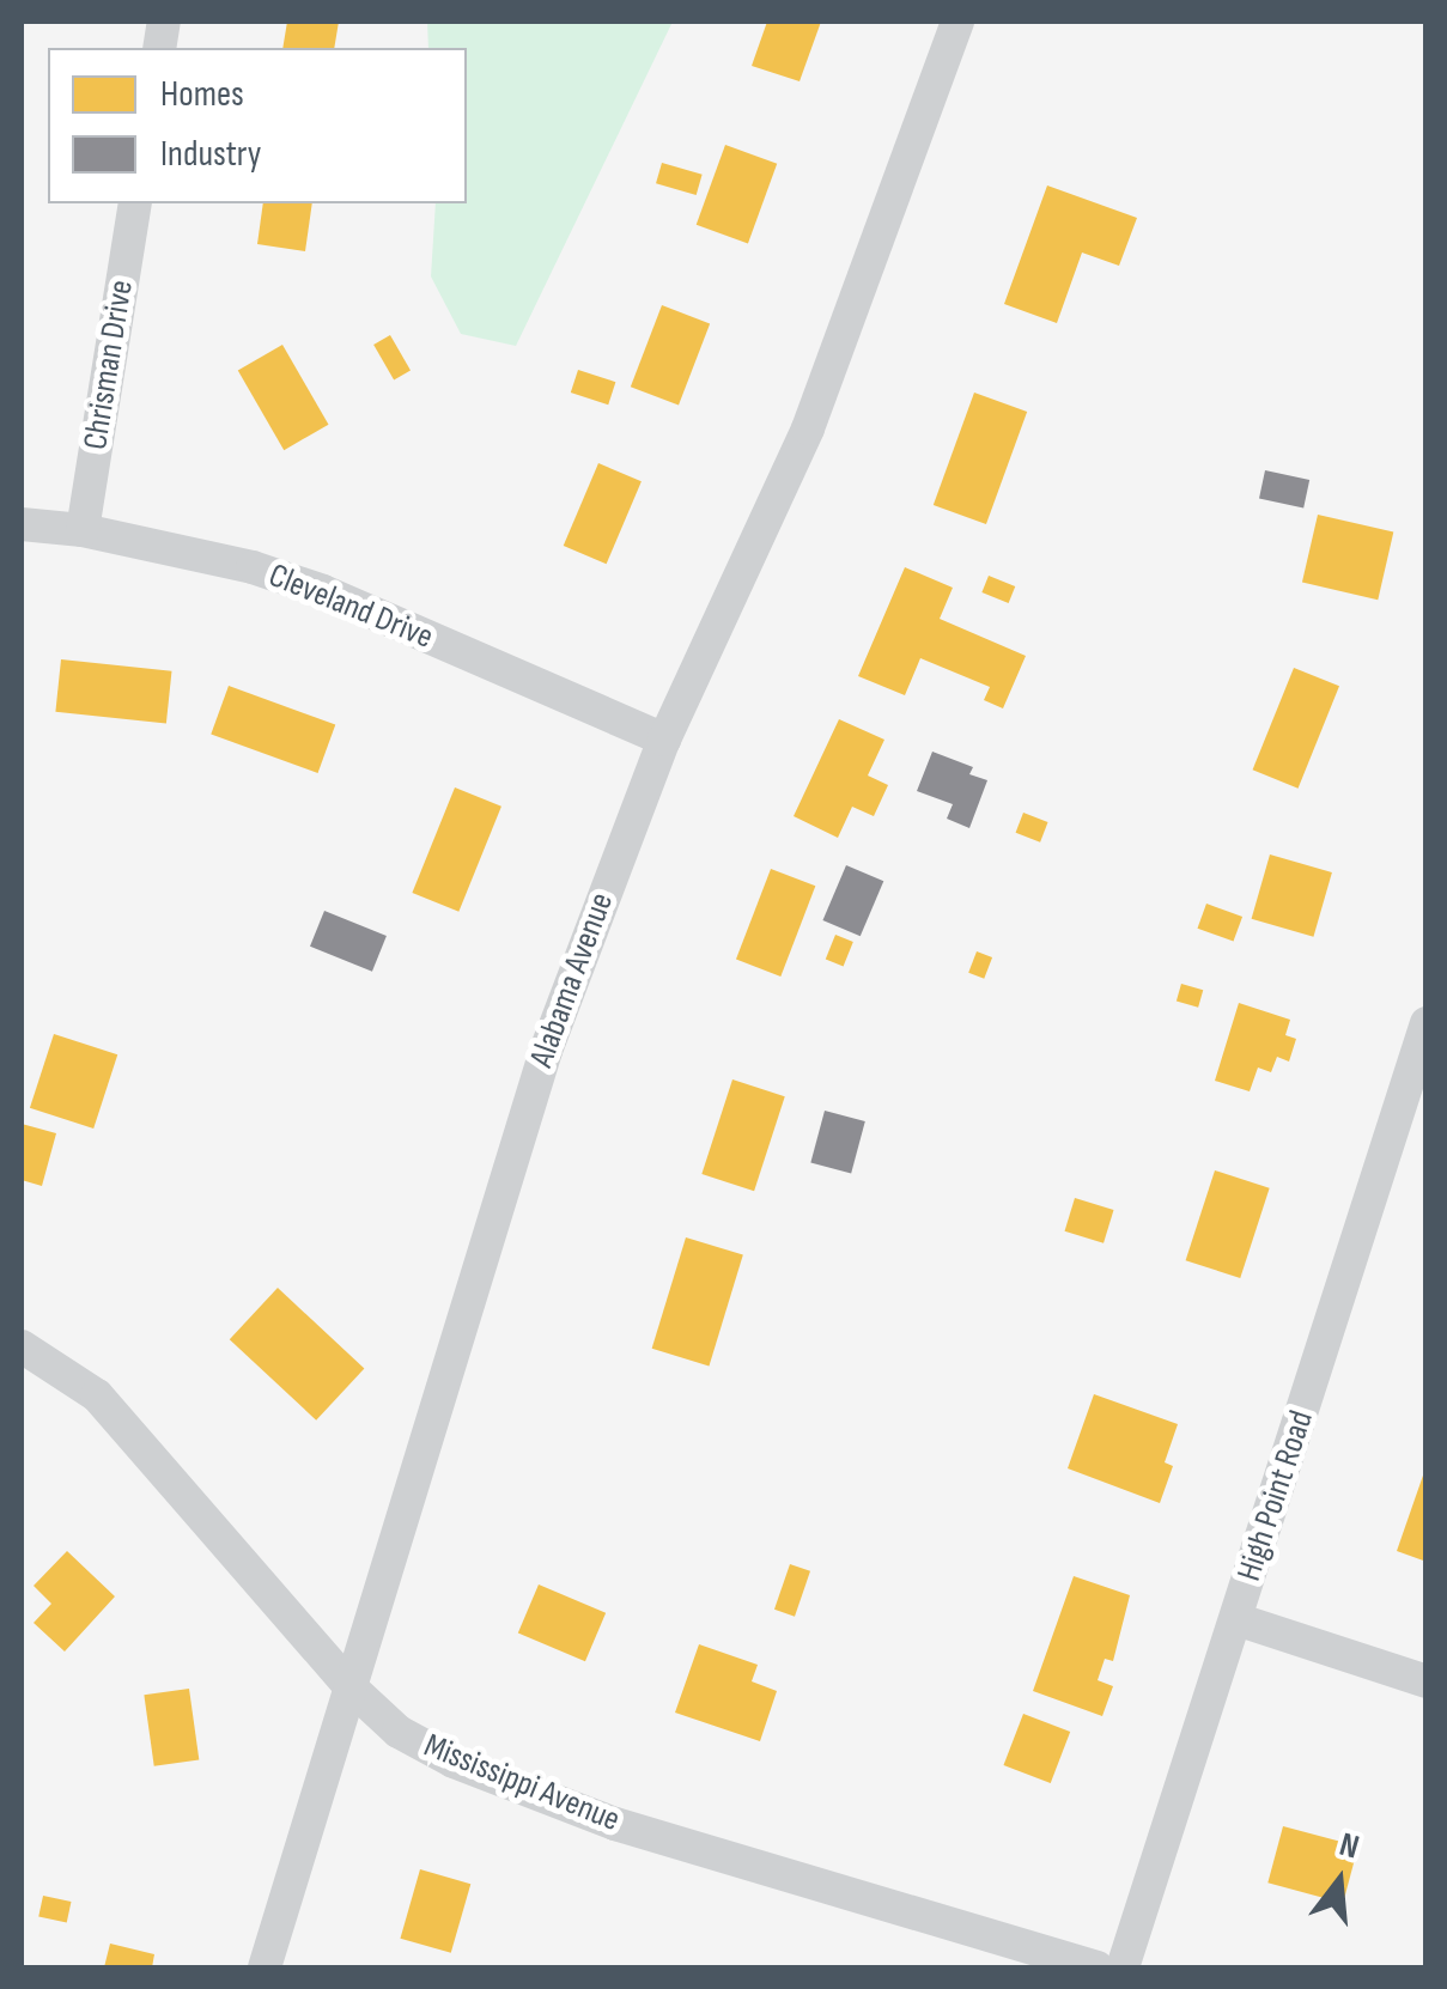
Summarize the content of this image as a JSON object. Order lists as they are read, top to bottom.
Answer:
{
  "streets": {
    "street": [
      "Chrisman Drive",
      "Cleveland Drive",
      "Alabama Avenue",
      "High Point Road",
      "Mississippi Avenue"
    ]
  },
  "crossings": [
    ["Chrisman Drive", "Cleveland Drive"],
    ["Cleveland Drive", "Alabama Avenue"],
    ["Alabama Avenue", "Mississippi Avenue"]
  ],
  "legend": ["Homes", "Industry"],
  "north": "top"
}
